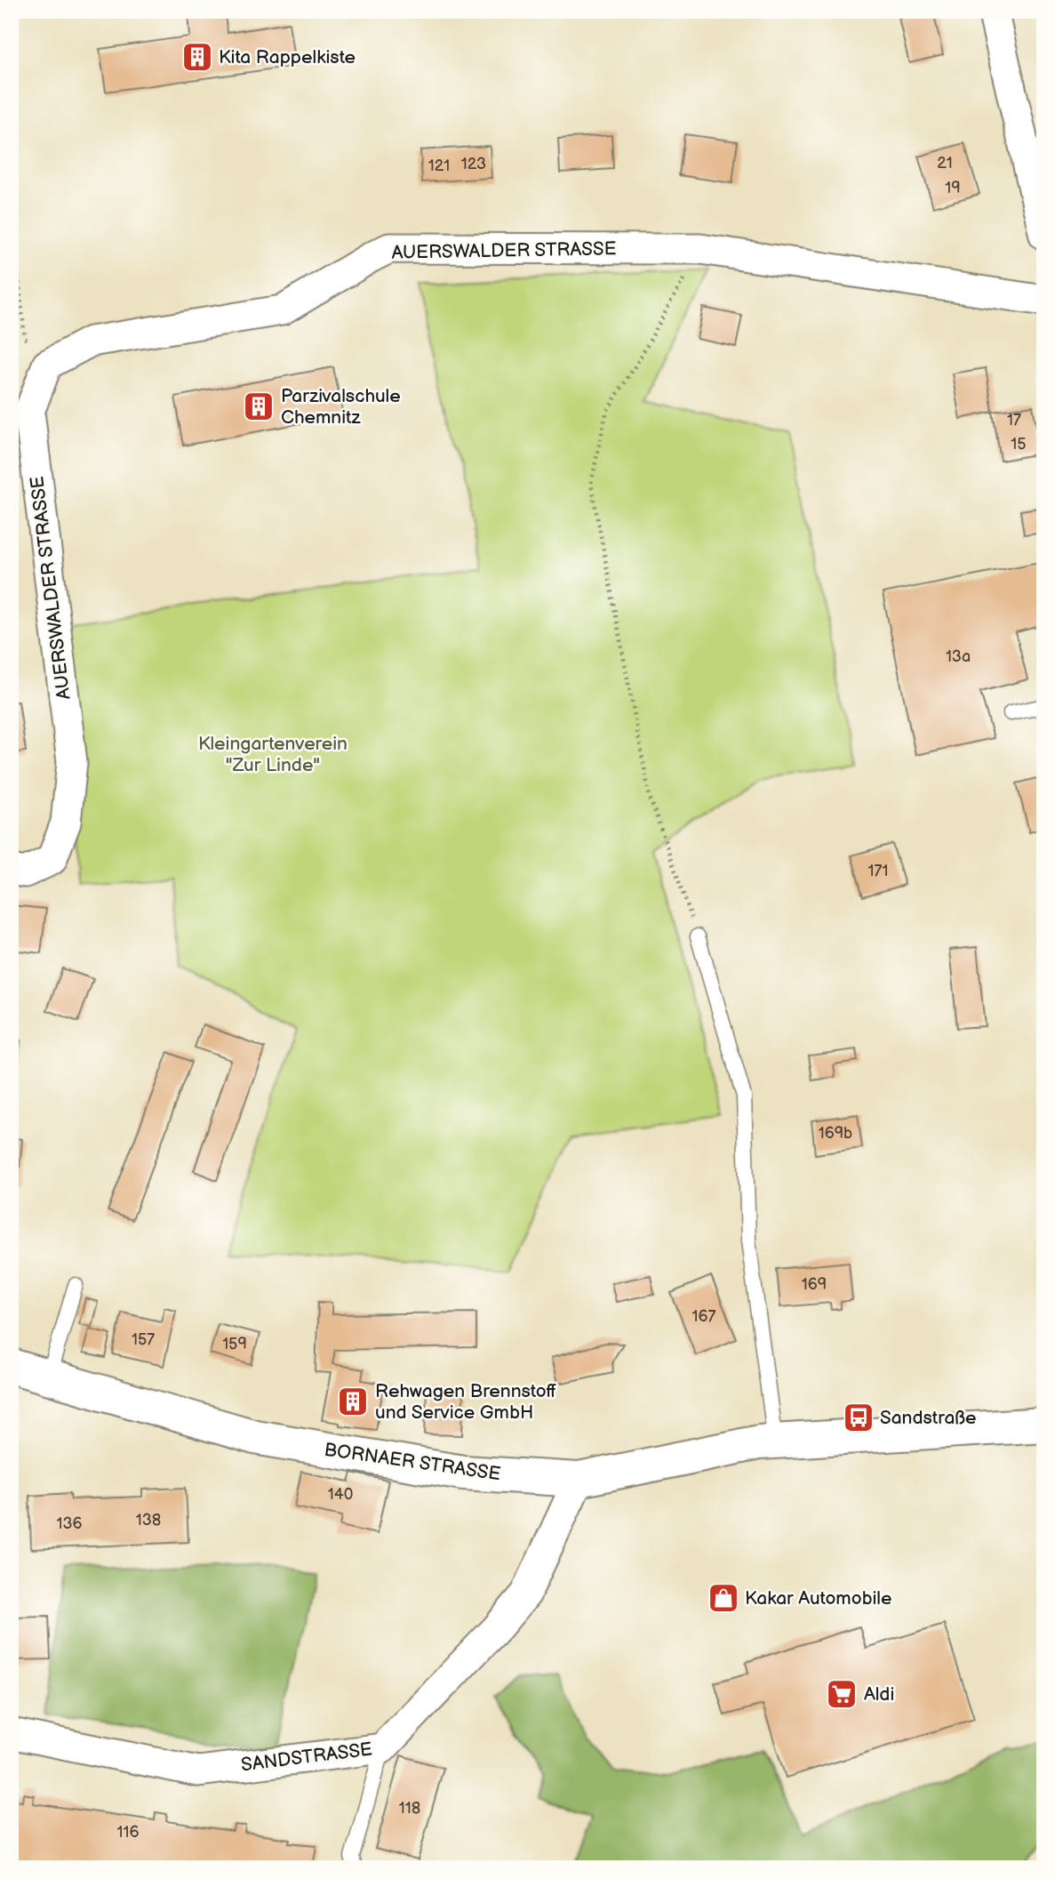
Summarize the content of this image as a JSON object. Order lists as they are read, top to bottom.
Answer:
{
  "streets": {
    "main road": ["BORNAER STRASSE"],
    "street": ["AUERSWALDER STRASSE", "SANDSTRASSE"]
  },
  "crossings": [
    ["BORNAER STRASSE", "SANDSTRASSE"]
  ],
  "parks": ["Kleingartenverein \"Zur Linde\""],
  "places": {
    "building": ["Kita Rappelkiste", "Parzivalschule Chemnitz", "Rehwagen Brennstoff und Service GmbH"],
    "bus stop": ["Sandstraße"],
    "shop": ["Kakar Automobile"],
    "supermarket": ["Aldi"]
  },
  "house_numbers": [
    "21",
    "123",
    "121",
    "19",
    "17",
    "15",
    "13a",
    "171",
    "169b",
    "169",
    "167",
    "157",
    "159",
    "140",
    "138",
    "136",
    "118",
    "116"
  ]
}
